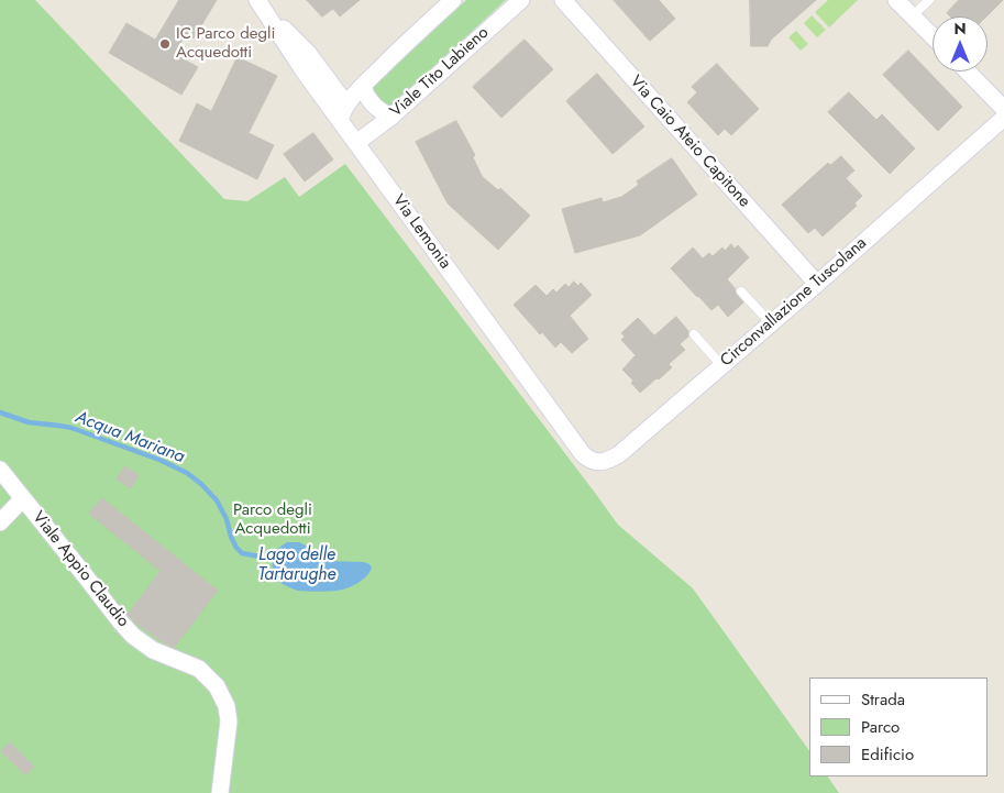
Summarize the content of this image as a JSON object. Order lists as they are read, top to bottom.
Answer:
{
  "streets": {
    "street": [
      "Viale Tito Labieno",
      "Via Caio Ateio Capitone",
      "Via Lemonia",
      "Circonvallazione Tuscolana",
      "Viale Appio Claudio"
    ]
  },
  "crossings": [
    ["Viale Tito Labieno", "Via Lemonia"],
    ["Via Caio Ateio Capitone", "Circonvallazione Tuscolana"],
    ["Via Lemonia", "Circonvallazione Tuscolana"]
  ],
  "water": ["Acqua Mariana", "Lago delle Tartarughe"],
  "parks": ["Parco degli Acquedotti"],
  "places": ["IC Parco degli Acquedotti"],
  "legend": ["Strada", "Parco", "Edificio"],
  "north": "top"
}
